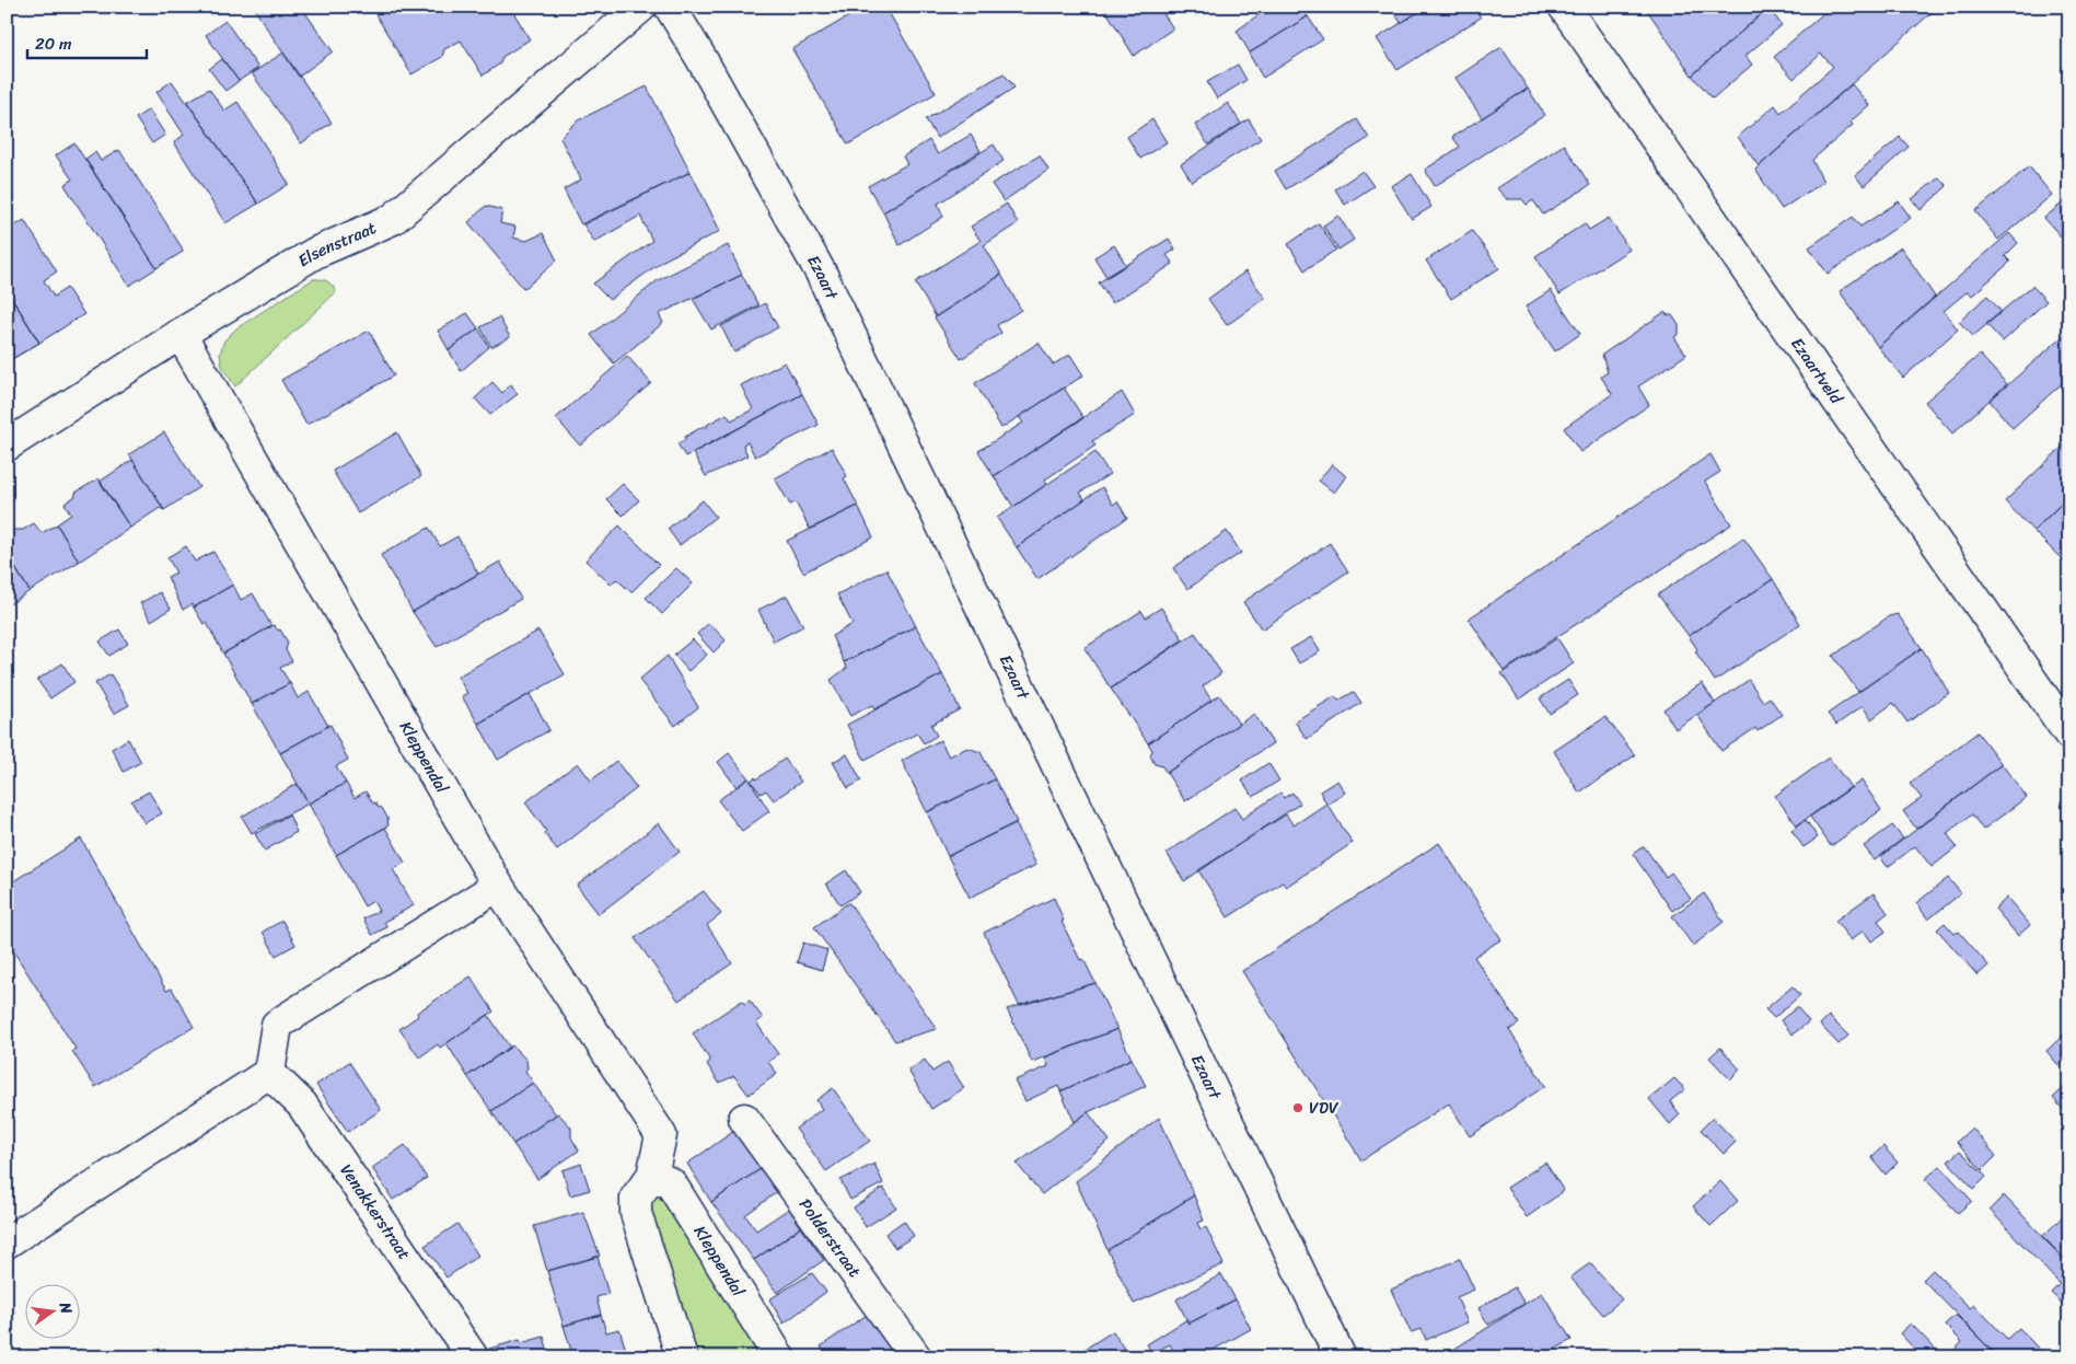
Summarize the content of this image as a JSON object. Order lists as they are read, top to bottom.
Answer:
{
  "streets": {
    "street": [
      "Elsenstraat",
      "Ezaart",
      "Ezaartveld",
      "Kleppendal",
      "Venakkerstraat",
      "Polderstraat"
    ]
  },
  "crossings": [
    ["Elsenstraat", "Kleppendal"]
  ],
  "places": ["VDV"],
  "scale_bar": "20 m",
  "north": "right"
}
